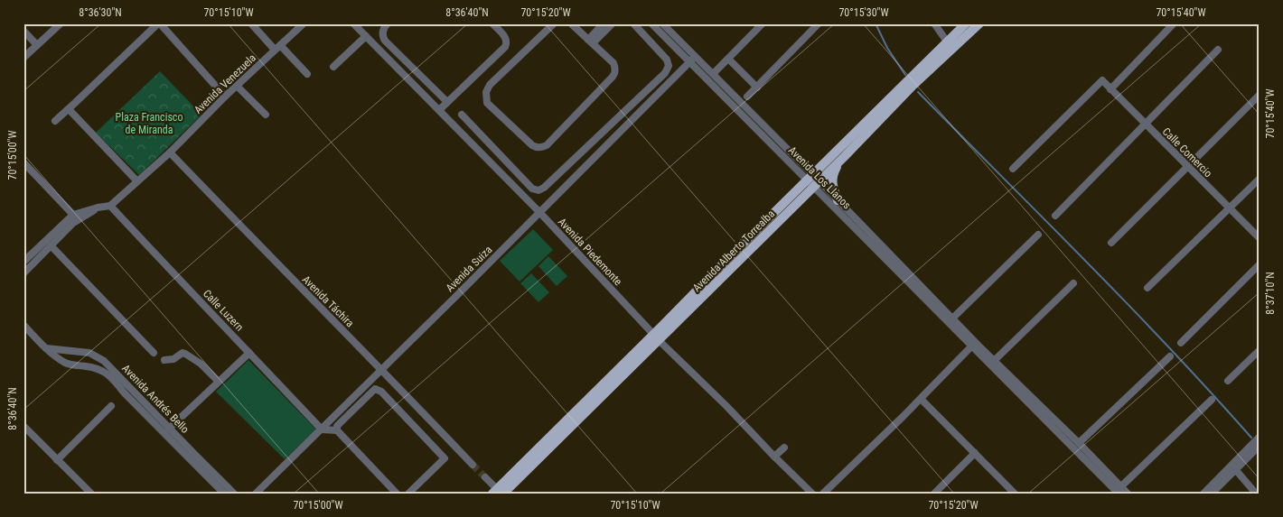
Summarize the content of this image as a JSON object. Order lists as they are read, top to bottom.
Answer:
{
  "streets": {
    "main road": ["Avenida Alberto Torrealba"],
    "street": [
      "Avenida Venezuela",
      "Calle Comercio",
      "Avenida Los Llanos",
      "Avenida Piedemonte",
      "Avenida Suiza",
      "Avenida Táchira",
      "Calle Luzern",
      "Avenida Andrés Bello"
    ]
  },
  "crossings": [
    ["Avenida Venezuela", "Avenida Táchira"],
    ["Avenida Venezuela", "Calle Luzern"],
    ["Avenida Los Llanos", "Avenida Alberto Torrealba"],
    ["Avenida Los Llanos", "Avenida Suiza"],
    ["Avenida Alberto Torrealba", "Avenida Piedemonte"],
    ["Avenida Piedemonte", "Avenida Suiza"],
    ["Avenida Suiza", "Avenida Táchira"],
    ["Avenida Suiza", "Calle Luzern"]
  ],
  "parks": ["Plaza Francisco de Miranda"],
  "coordinates": [
    "8°36'30\"N",
    "70°15'10\"W",
    "8°36'40\"N",
    "70°15'20\"W",
    "70°15'30\"W",
    "70°15'40\"W",
    "70°15'00\"W",
    "8°37'10\"N"
  ]
}
